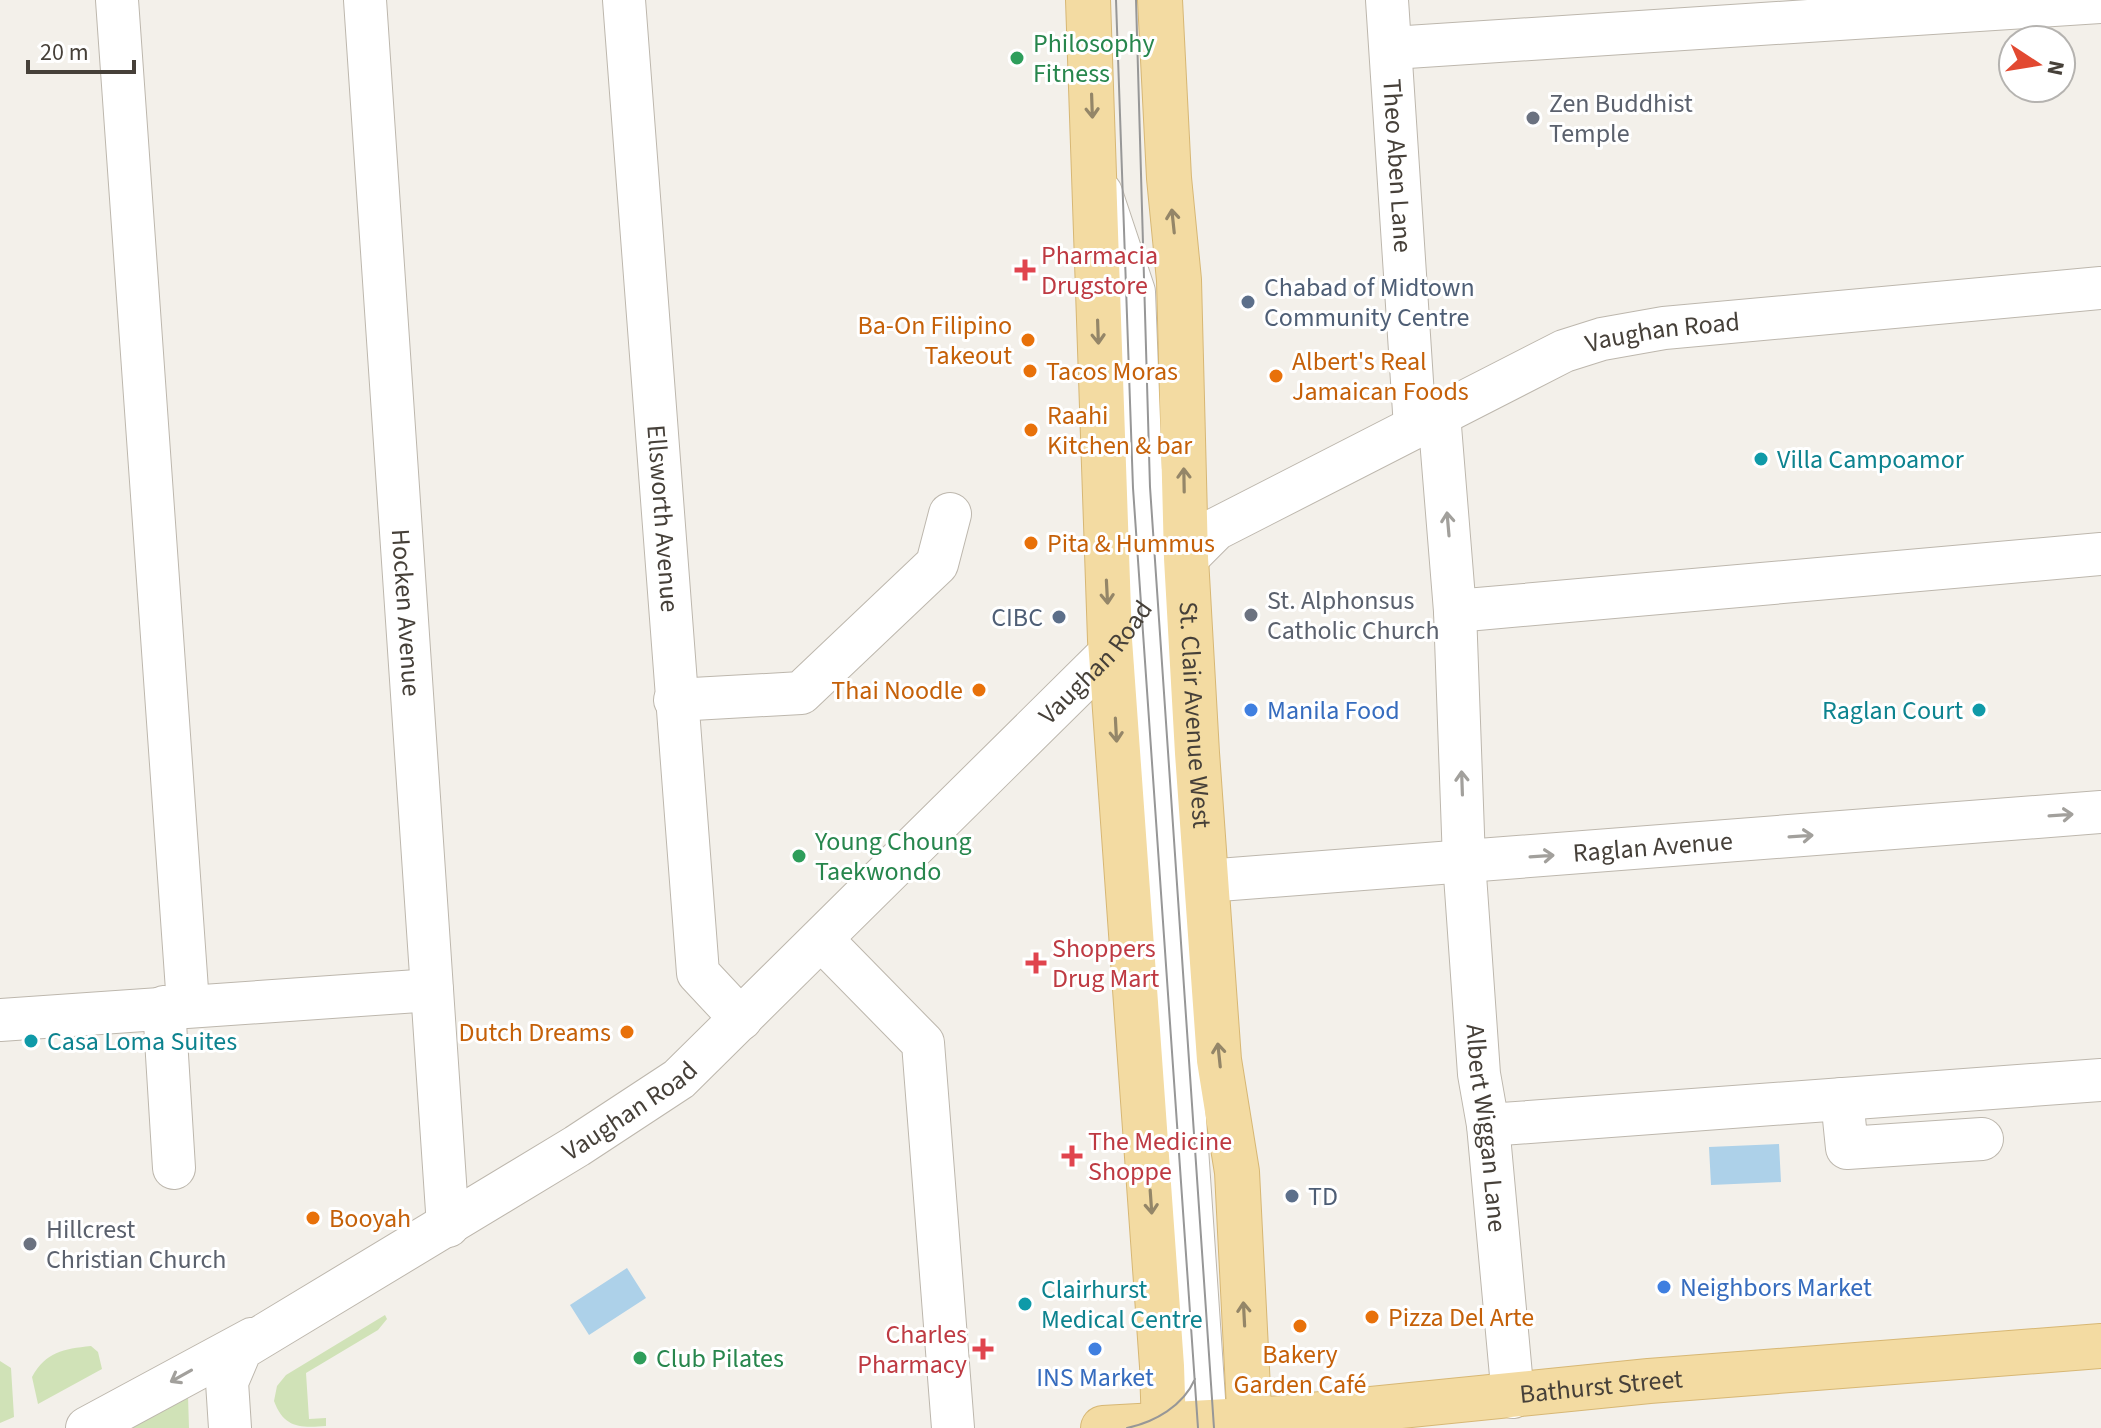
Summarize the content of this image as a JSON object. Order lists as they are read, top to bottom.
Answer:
{
  "streets": {
    "main road": ["St. Clair Avenue West", "Bathurst Street"],
    "street": [
      "Theo Aben Lane",
      "Vaughan Road",
      "Ellsworth Avenue",
      "Hocken Avenue",
      "Raglan Avenue",
      "Albert Wiggan Lane"
    ]
  },
  "crossings": [
    ["Theo Aben Lane", "Vaughan Road"],
    ["Theo Aben Lane", "Albert Wiggan Lane"],
    ["Vaughan Road", "Ellsworth Avenue"],
    ["Vaughan Road", "Hocken Avenue"],
    ["Vaughan Road", "St. Clair Avenue West"],
    ["St. Clair Avenue West", "Raglan Avenue"],
    ["St. Clair Avenue West", "Bathurst Street"],
    ["Raglan Avenue", "Albert Wiggan Lane"],
    ["Albert Wiggan Lane", "Bathurst Street"]
  ],
  "places": {
    "other": [
      "Philosophy Fitness",
      "Zen Buddhist Temple",
      "Chabad of Midtown Community Centre",
      "Ba-On Filipino Takeout",
      "Tacos Moras",
      "Albert's Real Jamaican Foods",
      "Raahi Kitchen & bar",
      "Villa Campoamor",
      "Pita & Hummus",
      "St. Alphonsus Catholic Church",
      "CIBC",
      "Thai Noodle",
      "Manila Food",
      "Raglan Court",
      "Young Choung Taekwondo",
      "Dutch Dreams",
      "Casa Loma Suites",
      "TD",
      "Booyah",
      "Hillcrest Christian Church",
      "Neighbors Market",
      "Clairhurst Medical Centre",
      "Pizza Del Arte",
      "Bakery Garden Café",
      "INS Market",
      "Club Pilates"
    ],
    "health": [
      "Pharmacia Drugstore",
      "Shoppers Drug Mart",
      "The Medicine Shoppe",
      "Charles Pharmacy"
    ]
  },
  "scale_bar": "20 m",
  "north": "right"
}
